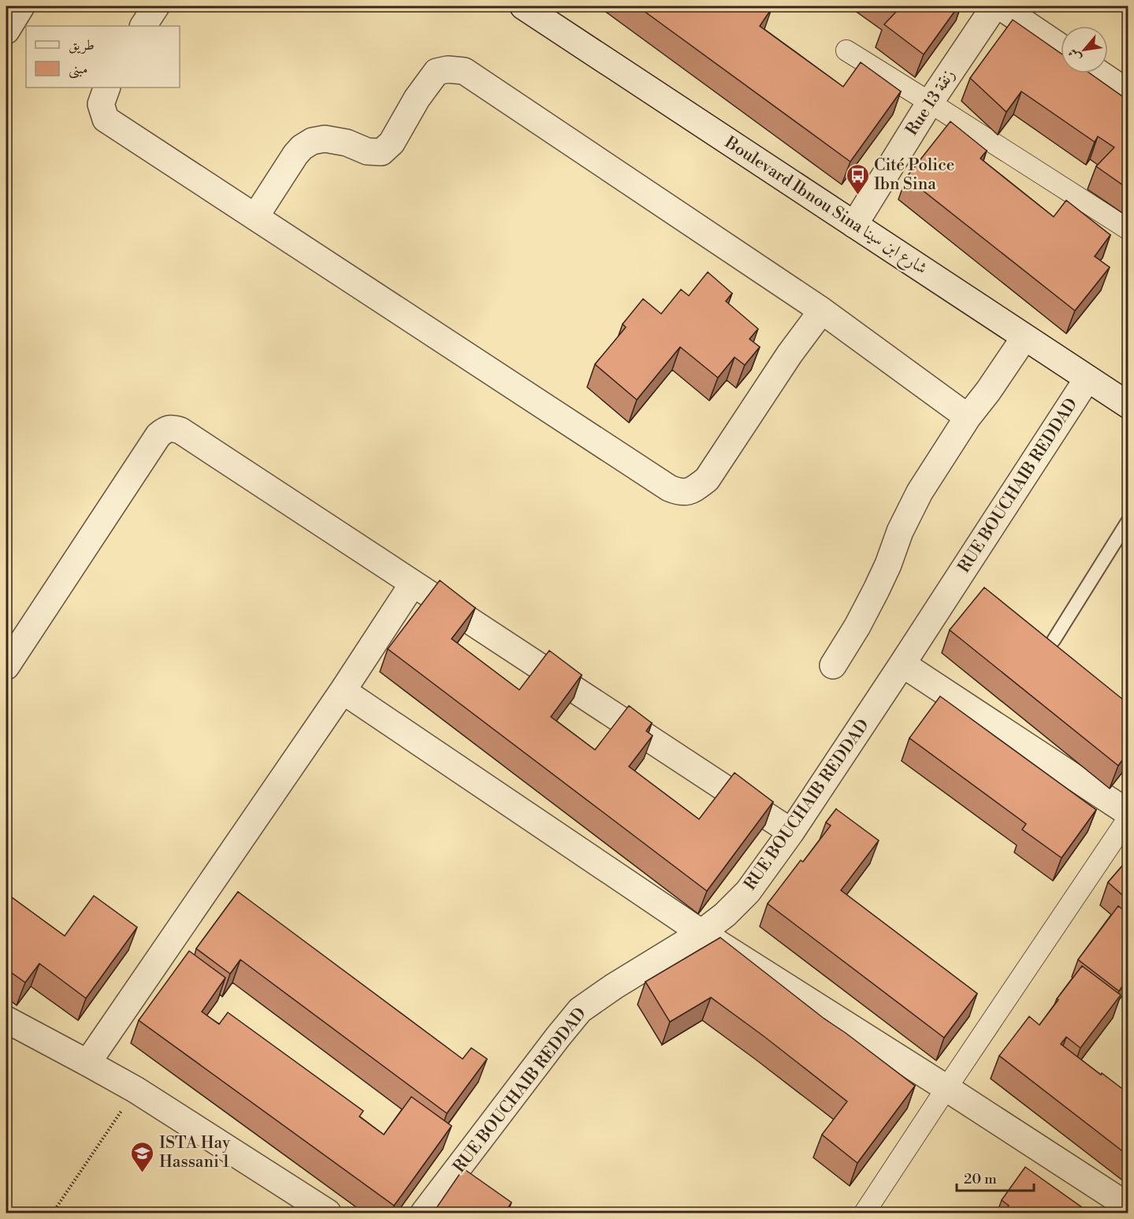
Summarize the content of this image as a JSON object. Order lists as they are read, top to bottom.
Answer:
{
  "streets": {
    "street": ["Rue 13 زنقة", "Boulevard Ibnou Sina شارع ابن سينا", "RUE BOUCHAIB REDDAD"]
  },
  "crossings": [
    ["Rue 13 زنقة", "Boulevard Ibnou Sina شارع ابن سينا"],
    ["Boulevard Ibnou Sina شارع ابن سينا", "RUE BOUCHAIB REDDAD"]
  ],
  "places": {
    "bus stop": ["Cité Police Ibn Sina"],
    "school or university": ["ISTA Hay Hassani 1"]
  },
  "legend": ["طريق", "مبنى"],
  "scale_bar": "20 m",
  "north": "bottom left"
}
